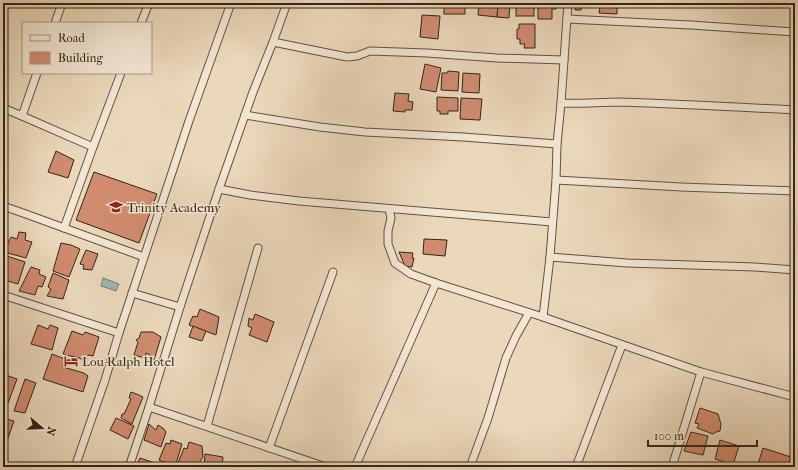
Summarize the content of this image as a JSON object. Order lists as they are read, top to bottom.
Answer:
{
  "places": {
    "school or university": ["Trinity Academy"],
    "hotel": ["Lou-Ralph Hotel"]
  },
  "legend": ["Road", "Building"],
  "scale_bar": "100 m",
  "north": "right"
}
